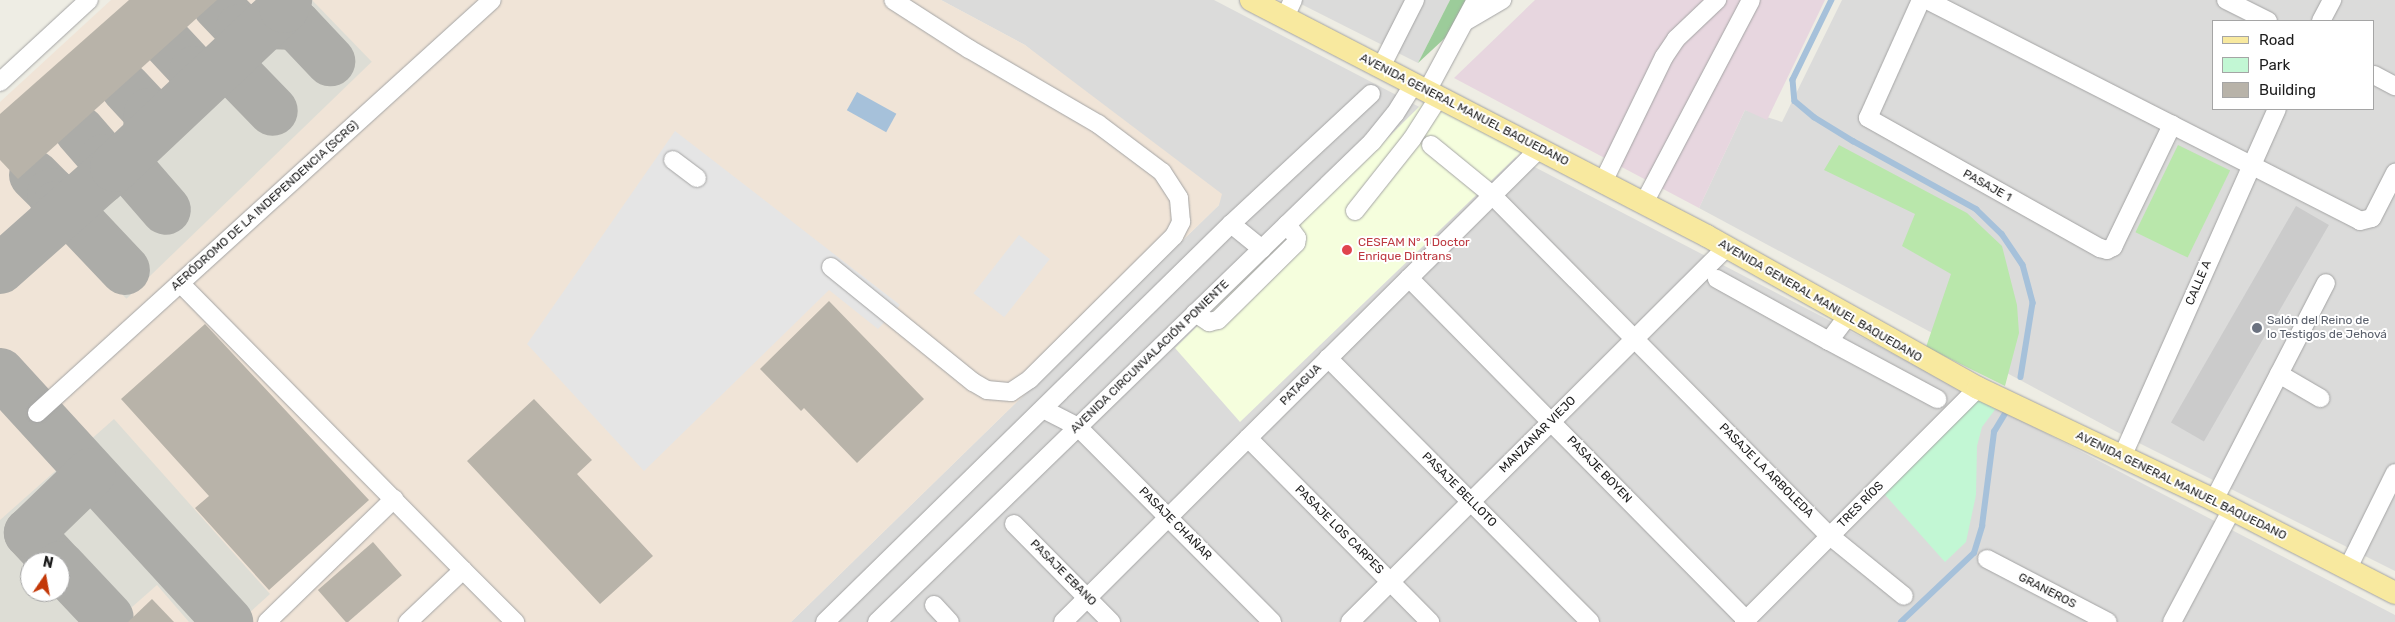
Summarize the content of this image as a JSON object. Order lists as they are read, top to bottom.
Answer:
{
  "streets": {
    "main road": ["AVENIDA GENERAL MANUEL BAQUEDANO"],
    "street": [
      "PASAJE 1",
      "AERÓDROMO DE LA INDEPENDENCIA (SCRG)",
      "CALLE A",
      "AVENIDA CIRCUNVALACIÓN PONIENTE",
      "PATAGUA",
      "MANZANAR VIEJO",
      "PASAJE BOYEN",
      "PASAJE LA ARBOLEDA",
      "PASAJE BELLOTO",
      "TRES RÍOS",
      "PASAJE CHAÑAR",
      "PASAJE LOS CARPES",
      "PASAJE EBANO",
      "GRANEROS"
    ]
  },
  "crossings": [
    ["AVENIDA GENERAL MANUEL BAQUEDANO", "CALLE A"],
    ["AVENIDA GENERAL MANUEL BAQUEDANO", "AVENIDA CIRCUNVALACIÓN PONIENTE"],
    ["AVENIDA GENERAL MANUEL BAQUEDANO", "PATAGUA"],
    ["AVENIDA GENERAL MANUEL BAQUEDANO", "MANZANAR VIEJO"],
    ["AVENIDA GENERAL MANUEL BAQUEDANO", "TRES RÍOS"],
    ["AVENIDA CIRCUNVALACIÓN PONIENTE", "PASAJE CHAÑAR"],
    ["PATAGUA", "PASAJE BOYEN"],
    ["PATAGUA", "PASAJE LA ARBOLEDA"],
    ["PATAGUA", "PASAJE BELLOTO"],
    ["PATAGUA", "PASAJE CHAÑAR"],
    ["PATAGUA", "PASAJE LOS CARPES"],
    ["PATAGUA", "PASAJE EBANO"],
    ["MANZANAR VIEJO", "PASAJE BOYEN"],
    ["MANZANAR VIEJO", "PASAJE LA ARBOLEDA"],
    ["MANZANAR VIEJO", "PASAJE BELLOTO"],
    ["MANZANAR VIEJO", "PASAJE LOS CARPES"],
    ["PASAJE BOYEN", "TRES RÍOS"],
    ["PASAJE LA ARBOLEDA", "TRES RÍOS"]
  ],
  "places": ["CESFAM N° 1 Doctor Enrique Dintrans", "Salón del Reino de lo Testigos de Jehová"],
  "legend": ["Road", "Park", "Building"],
  "north": "top"
}
